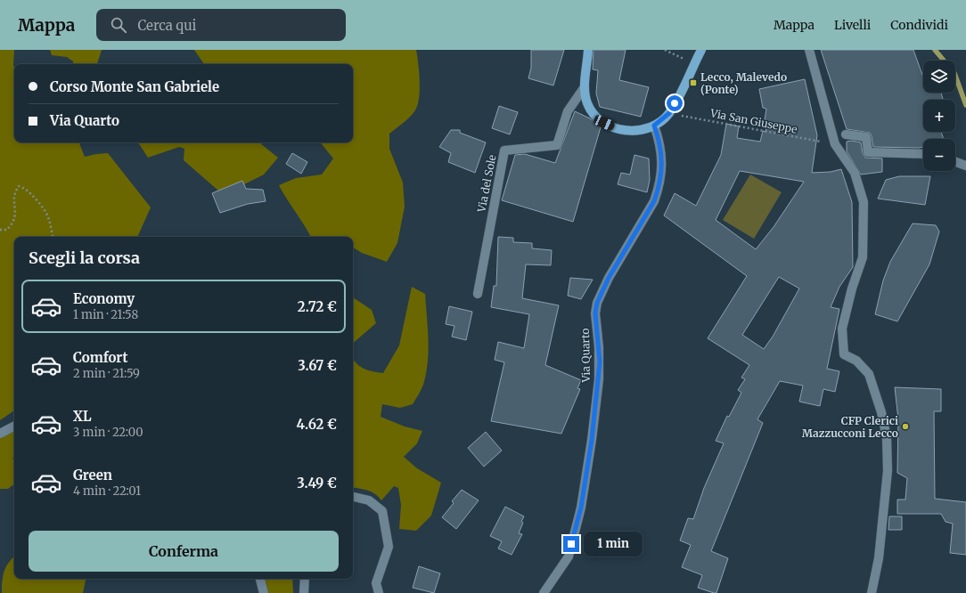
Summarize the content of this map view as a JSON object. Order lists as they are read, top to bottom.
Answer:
{
  "streets": {
    "street": ["Via del Sole", "Via Quarto"],
    "path": ["Via San Giuseppe"]
  },
  "places": {
    "transit": ["Lecco, Malevedo (Ponte)"],
    "other": ["CFP Clerici Mazzucconi Lecco"]
  },
  "page": {
    "header": "Mappa",
    "search": "Cerca qui",
    "nav": ["Mappa", "Livelli", "Condividi"],
    "map_buttons": ["+", "−"],
    "banner": ["Corso Monte San Gabriele", "Via Quarto"],
    "heading": "Scegli la corsa",
    "list": [
      {
        "name": "Economy",
        "note": "1 min · 21:58",
        "value": "2.72 €"
      },
      {
        "name": "Comfort",
        "note": "2 min · 21:59",
        "value": "3.67 €"
      },
      {
        "name": "XL",
        "note": "3 min · 22:00",
        "value": "4.62 €"
      },
      {
        "name": "Green",
        "note": "4 min · 22:01",
        "value": "3.49 €"
      }
    ],
    "buttons": "Conferma",
    "bubble": "1 min"
  }
}
